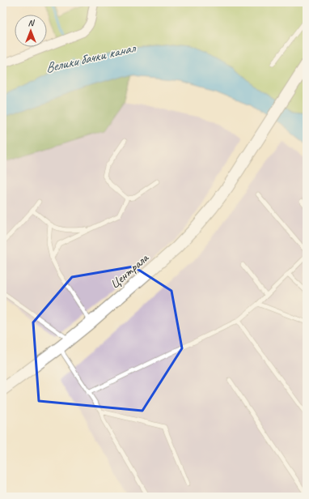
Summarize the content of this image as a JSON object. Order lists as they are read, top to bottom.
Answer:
{
  "streets": {
    "main road": ["Централа"]
  },
  "water": ["Велики бачки канал"],
  "north": "top"
}
